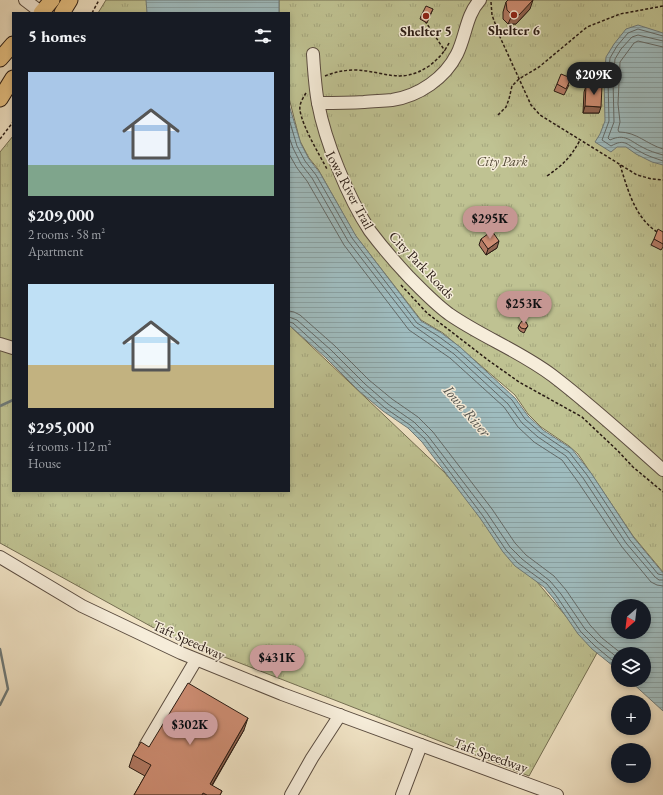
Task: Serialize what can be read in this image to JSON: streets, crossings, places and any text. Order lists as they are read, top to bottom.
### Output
{
  "streets": {
    "street": ["City Park Roads", "Taft Speedway"],
    "path": ["Iowa River Trail"]
  },
  "crossings": [
    ["Iowa River Trail", "City Park Roads"]
  ],
  "water": ["Iowa River"],
  "parks": ["City Park"],
  "places": ["Shelter 6", "Shelter 5"],
  "north": "bottom left",
  "page": {
    "heading": "5 homes",
    "list": [
      {
        "name": "$209,000",
        "note": "2 rooms · 58 m² · Apartment"
      },
      {
        "name": "$295,000",
        "note": "4 rooms · 112 m² · House"
      }
    ],
    "price": [
      "$209K",
      "$295K",
      "$253K",
      "$431K",
      "$302K"
    ],
    "map_buttons": ["+", "−"]
  }
}
